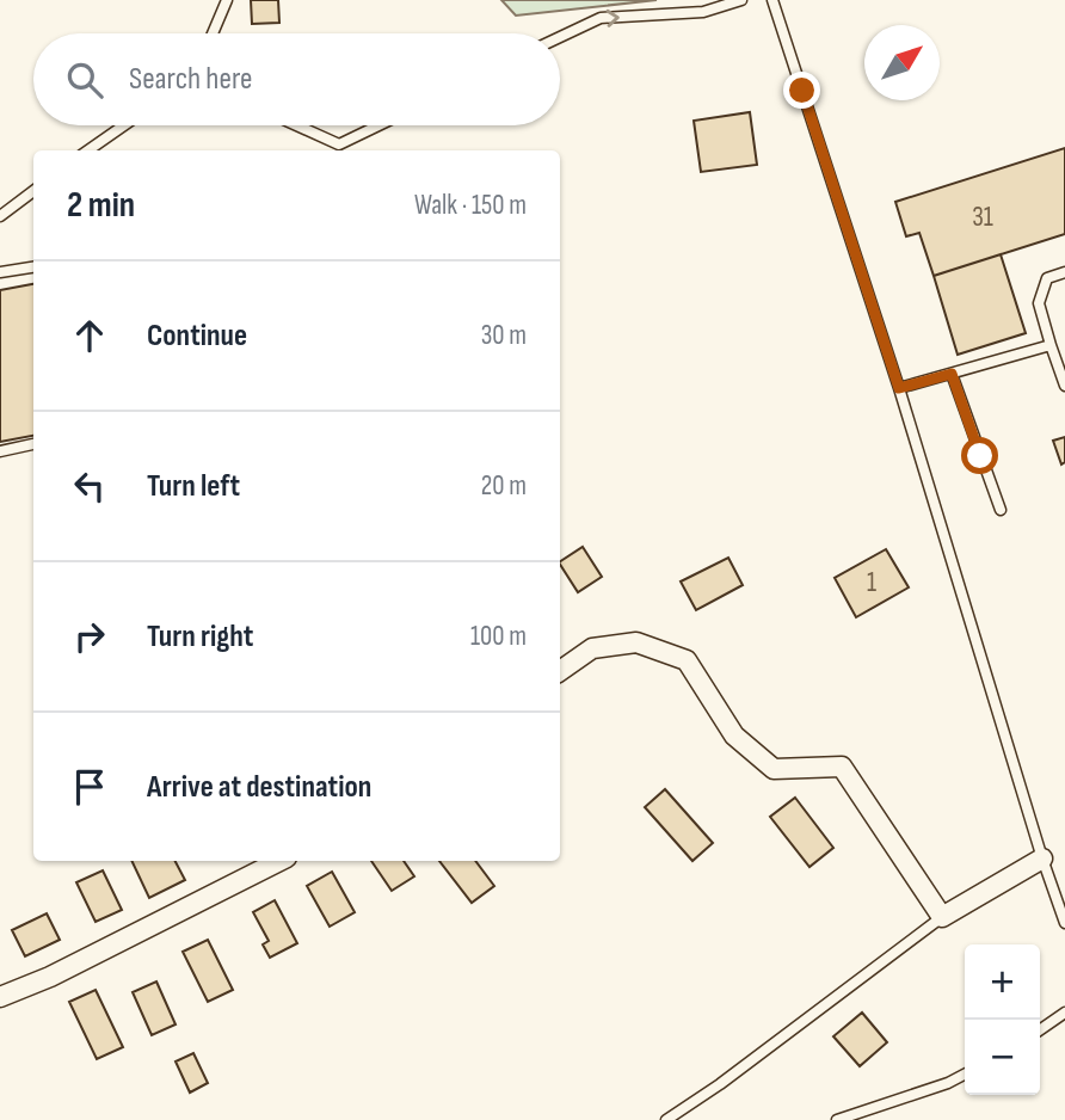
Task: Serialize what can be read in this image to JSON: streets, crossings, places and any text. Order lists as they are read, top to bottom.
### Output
{
  "house_numbers": ["31", "1"],
  "north": "top right",
  "page": {
    "search": "Search here",
    "heading": ["2 min", "Walk · 150 m"],
    "list": [
      ["Continue", "30 m"],
      ["Turn left", "20 m"],
      ["Turn right", "100 m"],
      "Arrive at destination"
    ],
    "map_buttons": ["+", "−"]
  }
}
